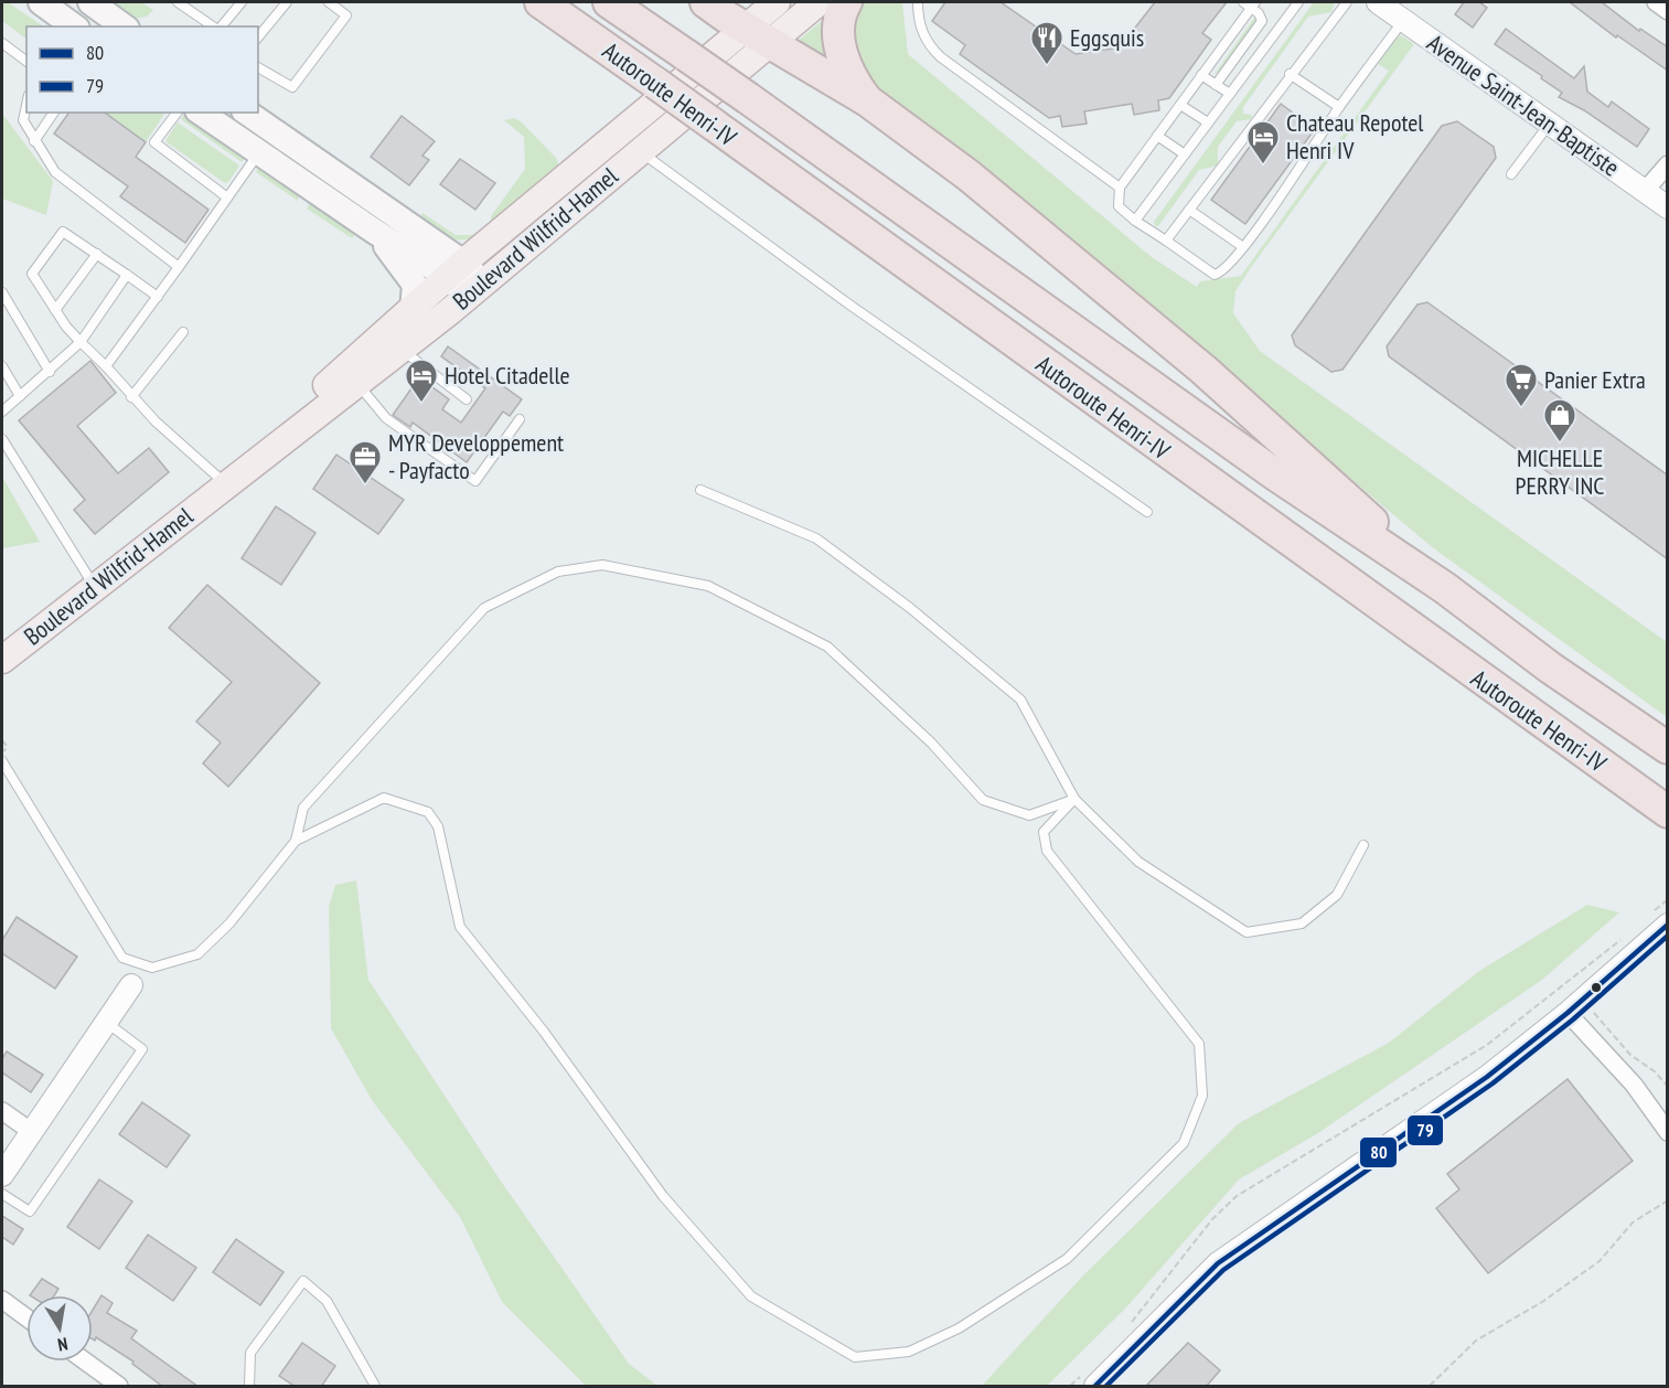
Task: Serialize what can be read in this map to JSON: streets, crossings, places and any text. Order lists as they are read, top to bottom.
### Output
{
  "streets": {
    "highway": ["Autoroute Henri-IV"],
    "main road": ["Boulevard Wilfrid-Hamel"],
    "street": ["Avenue Saint-Jean-Baptiste"]
  },
  "places": {
    "restaurant": ["Eggsquis"],
    "hotel": ["Chateau Repotel Henri IV", "Hotel Citadelle"],
    "supermarket": ["Panier Extra"],
    "shop": ["MICHELLE PERRY INC"],
    "office": ["MYR Developpement - Payfacto"]
  },
  "lines": ["transit line 80", "transit line 79"],
  "legend": ["80", "79"],
  "north": "bottom"
}
